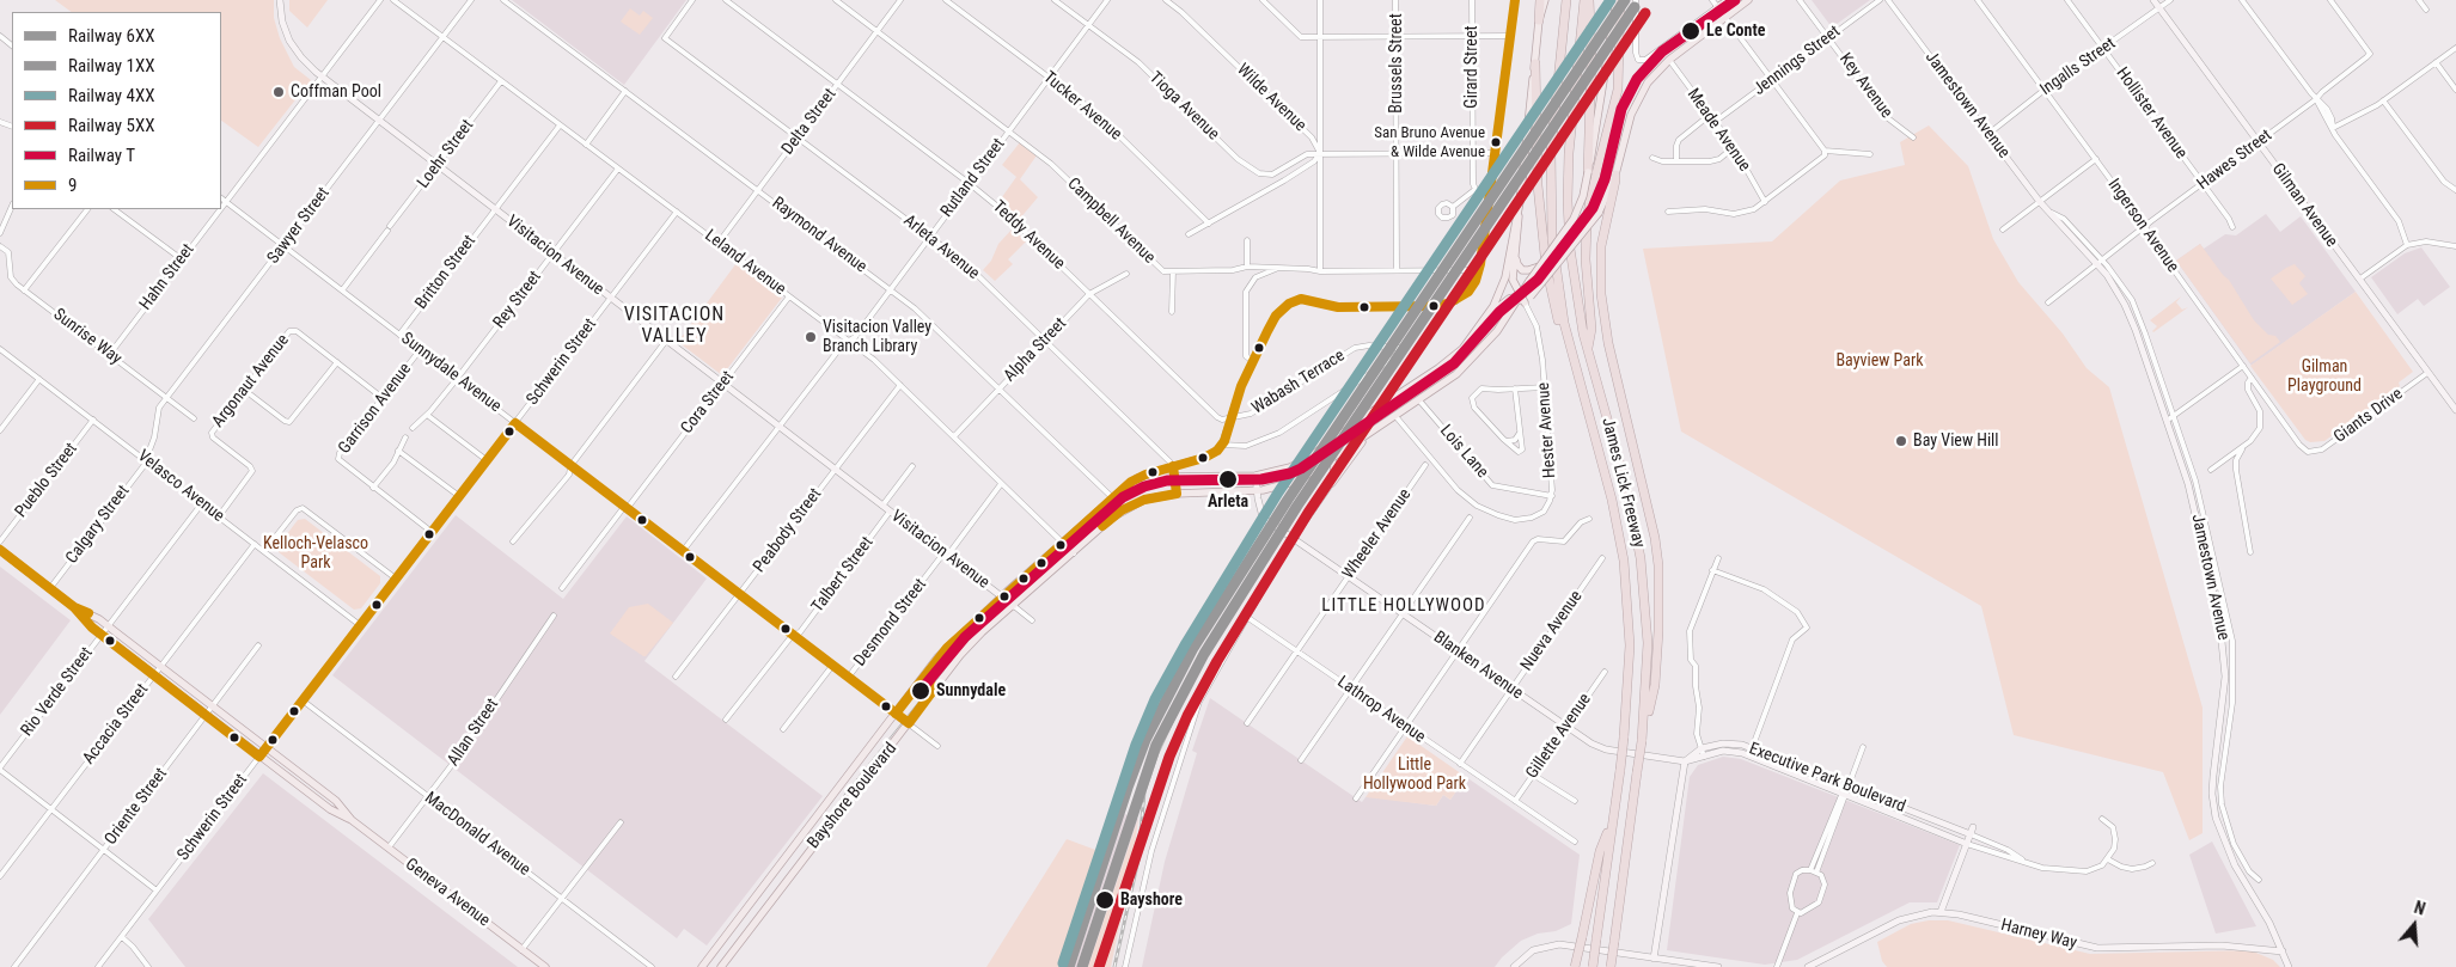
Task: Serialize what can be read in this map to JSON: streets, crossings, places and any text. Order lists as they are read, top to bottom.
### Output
{
  "streets": {
    "highway": ["James Lick Freeway"],
    "main road": ["Bayshore Boulevard", "Geneva Avenue"],
    "street": [
      "Jennings Street",
      "Brussels Street",
      "Girard Street",
      "Ingalls Street",
      "Key Avenue",
      "Wilde Avenue",
      "Jamestown Avenue",
      "Tucker Avenue",
      "Tioga Avenue",
      "Hollister Avenue",
      "Delta Street",
      "Meade Avenue",
      "Loehr Street",
      "Hawes Street",
      "Rutland Street",
      "Gilman Avenue",
      "Campbell Avenue",
      "Sawyer Street",
      "Ingerson Avenue",
      "Raymond Avenue",
      "Teddy Avenue",
      "Arleta Avenue",
      "Visitacion Avenue",
      "Leland Avenue",
      "Britton Street",
      "Hahn Street",
      "Rey Street",
      "Sunrise Way",
      "Alpha Street",
      "Schwerin Street",
      "Sunnydale Avenue",
      "Argonaut Avenue",
      "Wabash Terrace",
      "Cora Street",
      "Garrison Avenue",
      "Giants Drive",
      "Hester Avenue",
      "Lois Lane",
      "Pueblo Street",
      "Velasco Avenue",
      "Calgary Street",
      "Peabody Street",
      "Wheeler Avenue",
      "Talbert Street",
      "Desmond Street",
      "Nueva Avenue",
      "Blanken Avenue",
      "Rio Verde Street",
      "Lathrop Avenue",
      "Accacia Street",
      "Allan Street",
      "Gillette Avenue",
      "Executive Park Boulevard",
      "Oriente Street",
      "MacDonald Avenue",
      "Harney Way"
    ]
  },
  "crossings": [
    ["Jennings Street", "Key Avenue"],
    ["Jennings Street", "Meade Avenue"],
    ["Brussels Street", "Campbell Avenue"],
    ["Ingalls Street", "Jamestown Avenue"],
    ["Ingalls Street", "Hollister Avenue"],
    ["Ingalls Street", "Gilman Avenue"],
    ["Ingalls Street", "Ingerson Avenue"],
    ["Wilde Avenue", "Tioga Avenue"],
    ["Jamestown Avenue", "Hawes Street"],
    ["Jamestown Avenue", "Harney Way"],
    ["Tucker Avenue", "Rutland Street"],
    ["Tioga Avenue", "Rutland Street"],
    ["Hollister Avenue", "Hawes Street"],
    ["Delta Street", "Campbell Avenue"],
    ["Delta Street", "Raymond Avenue"],
    ["Delta Street", "Teddy Avenue"],
    ["Delta Street", "Arleta Avenue"],
    ["Delta Street", "Leland Avenue"],
    ["Loehr Street", "Visitacion Avenue"],
    ["Loehr Street", "Leland Avenue"],
    ["Loehr Street", "Sunnydale Avenue"],
    ["Hawes Street", "Gilman Avenue"],
    ["Hawes Street", "Ingerson Avenue"],
    ["Rutland Street", "Campbell Avenue"],
    ["Rutland Street", "Raymond Avenue"],
    ["Rutland Street", "Teddy Avenue"],
    ["Rutland Street", "Arleta Avenue"],
    ["Rutland Street", "Visitacion Avenue"],
    ["Rutland Street", "Leland Avenue"],
    ["Rutland Street", "Sunnydale Avenue"],
    ["Gilman Avenue", "Giants Drive"],
    ["Sawyer Street", "Visitacion Avenue"],
    ["Sawyer Street", "Leland Avenue"],
    ["Sawyer Street", "Sunrise Way"],
    ["Sawyer Street", "Sunnydale Avenue"],
    ["Sawyer Street", "Velasco Avenue"],
    ["Sawyer Street", "Calgary Street"],
    ["Ingerson Avenue", "Giants Drive"],
    ["Raymond Avenue", "Alpha Street"],
    ["Raymond Avenue", "Bayshore Boulevard"],
    ["Teddy Avenue", "Alpha Street"],
    ["Teddy Avenue", "Wabash Terrace"],
    ["Arleta Avenue", "Alpha Street"],
    ["Arleta Avenue", "Bayshore Boulevard"],
    ["Visitacion Avenue", "Britton Street"],
    ["Visitacion Avenue", "Hahn Street"],
    ["Visitacion Avenue", "Rey Street"],
    ["Visitacion Avenue", "Schwerin Street"],
    ["Visitacion Avenue", "Cora Street"],
    ["Visitacion Avenue", "Peabody Street"],
    ["Visitacion Avenue", "Talbert Street"],
    ["Visitacion Avenue", "Desmond Street"],
    ["Visitacion Avenue", "Bayshore Boulevard"],
    ["Leland Avenue", "Britton Street"],
    ["Leland Avenue", "Rey Street"],
    ["Leland Avenue", "Alpha Street"],
    ["Leland Avenue", "Schwerin Street"],
    ["Leland Avenue", "Cora Street"],
    ["Leland Avenue", "Peabody Street"],
    ["Leland Avenue", "Desmond Street"],
    ["Leland Avenue", "Bayshore Boulevard"],
    ["Britton Street", "Sunnydale Avenue"],
    ["Hahn Street", "Sunrise Way"],
    ["Hahn Street", "Sunnydale Avenue"],
    ["Rey Street", "Sunnydale Avenue"],
    ["Schwerin Street", "Sunnydale Avenue"],
    ["Schwerin Street", "Garrison Avenue"],
    ["Schwerin Street", "Velasco Avenue"],
    ["Schwerin Street", "MacDonald Avenue"],
    ["Schwerin Street", "Geneva Avenue"],
    ["Sunnydale Avenue", "Cora Street"],
    ["Sunnydale Avenue", "Garrison Avenue"],
    ["Sunnydale Avenue", "Peabody Street"],
    ["Sunnydale Avenue", "Talbert Street"],
    ["Sunnydale Avenue", "Desmond Street"],
    ["Sunnydale Avenue", "Bayshore Boulevard"],
    ["Argonaut Avenue", "Garrison Avenue"],
    ["Argonaut Avenue", "Velasco Avenue"],
    ["Hester Avenue", "Lois Lane"],
    ["Hester Avenue", "Bayshore Boulevard"],
    ["Lois Lane", "Bayshore Boulevard"],
    ["Pueblo Street", "Velasco Avenue"],
    ["Velasco Avenue", "Calgary Street"],
    ["Velasco Avenue", "Rio Verde Street"],
    ["Velasco Avenue", "Accacia Street"],
    ["Calgary Street", "Geneva Avenue"],
    ["Wheeler Avenue", "Blanken Avenue"],
    ["Wheeler Avenue", "Lathrop Avenue"],
    ["Nueva Avenue", "Blanken Avenue"],
    ["Nueva Avenue", "Lathrop Avenue"],
    ["Blanken Avenue", "Gillette Avenue"],
    ["Blanken Avenue", "Executive Park Boulevard"],
    ["Blanken Avenue", "Bayshore Boulevard"],
    ["Rio Verde Street", "Geneva Avenue"],
    ["Lathrop Avenue", "Gillette Avenue"],
    ["Accacia Street", "Geneva Avenue"],
    ["Allan Street", "MacDonald Avenue"],
    ["Allan Street", "Geneva Avenue"],
    ["Oriente Street", "Geneva Avenue"]
  ],
  "districts": ["VISITACION VALLEY", "LITTLE HOLLYWOOD"],
  "parks": [
    "Bayview Park",
    "Gilman Playground",
    "Kelloch-Velasco Park",
    "Little Hollywood Park"
  ],
  "places": [
    "Le Conte",
    "Coffman Pool",
    "San Bruno Avenue & Wilde Avenue",
    "Visitacion Valley Branch Library",
    "Bay View Hill",
    "Arleta",
    "Sunnydale",
    "Bayshore"
  ],
  "lines": [
    "rail line 6XX",
    "rail line 4XX",
    "rail line T",
    "transit line 9",
    "rail line 1XX",
    "rail line 5XX"
  ],
  "legend": [
    "Railway 6XX",
    "Railway 1XX",
    "Railway 4XX",
    "Railway 5XX",
    "Railway T",
    "9"
  ],
  "north": "top"
}
